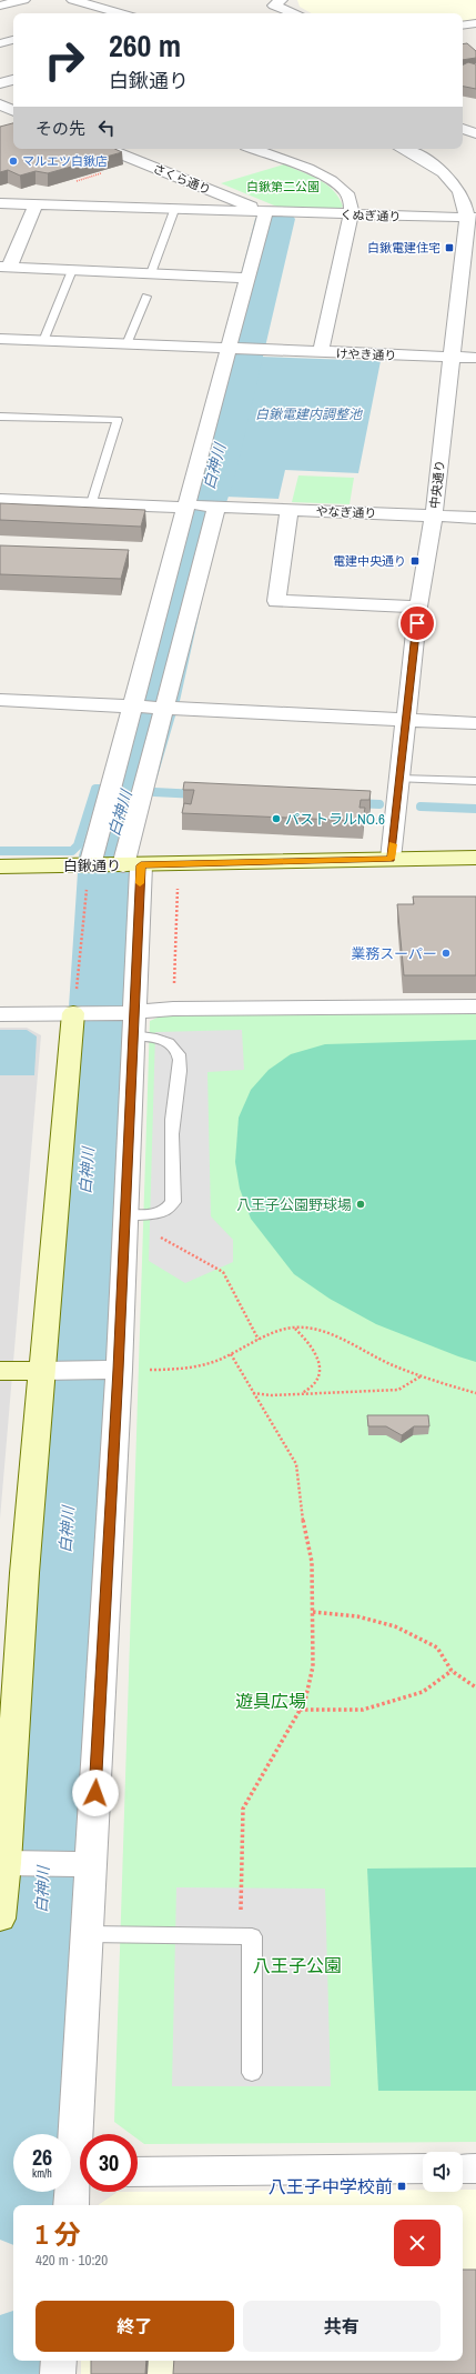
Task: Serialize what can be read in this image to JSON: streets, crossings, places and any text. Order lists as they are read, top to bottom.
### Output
{
  "streets": {
    "street": [
      "さくら通り",
      "くぬぎ通り",
      "けやき通り",
      "中央通り",
      "やなぎ通り",
      "白鍬通り"
    ]
  },
  "crossings": [
    ["さくら通り", "くぬぎ通り"],
    ["くぬぎ通り", "中央通り"],
    ["けやき通り", "中央通り"],
    ["中央通り", "やなぎ通り"],
    ["中央通り", "白鍬通り"]
  ],
  "water": ["白鍬電建内調整池", "白神川"],
  "parks": ["白鍬第二公園", "遊具広場", "八王子公園"],
  "places": {
    "other": [
      "マルエツ白鍬店",
      "パストラルNO.6",
      "業務スーパー",
      "八王子公園野球場"
    ],
    "transit": ["白鍬電建住宅", "電建中央通り", "八王子中学校前"]
  },
  "page": {
    "turn": ["260 m", "白鍬通り"],
    "then": "その先",
    "speed": "26 km/h",
    "limit": "30",
    "heading": ["1 分", "420 m · 10:20"],
    "buttons": ["終了", "共有"]
  }
}
